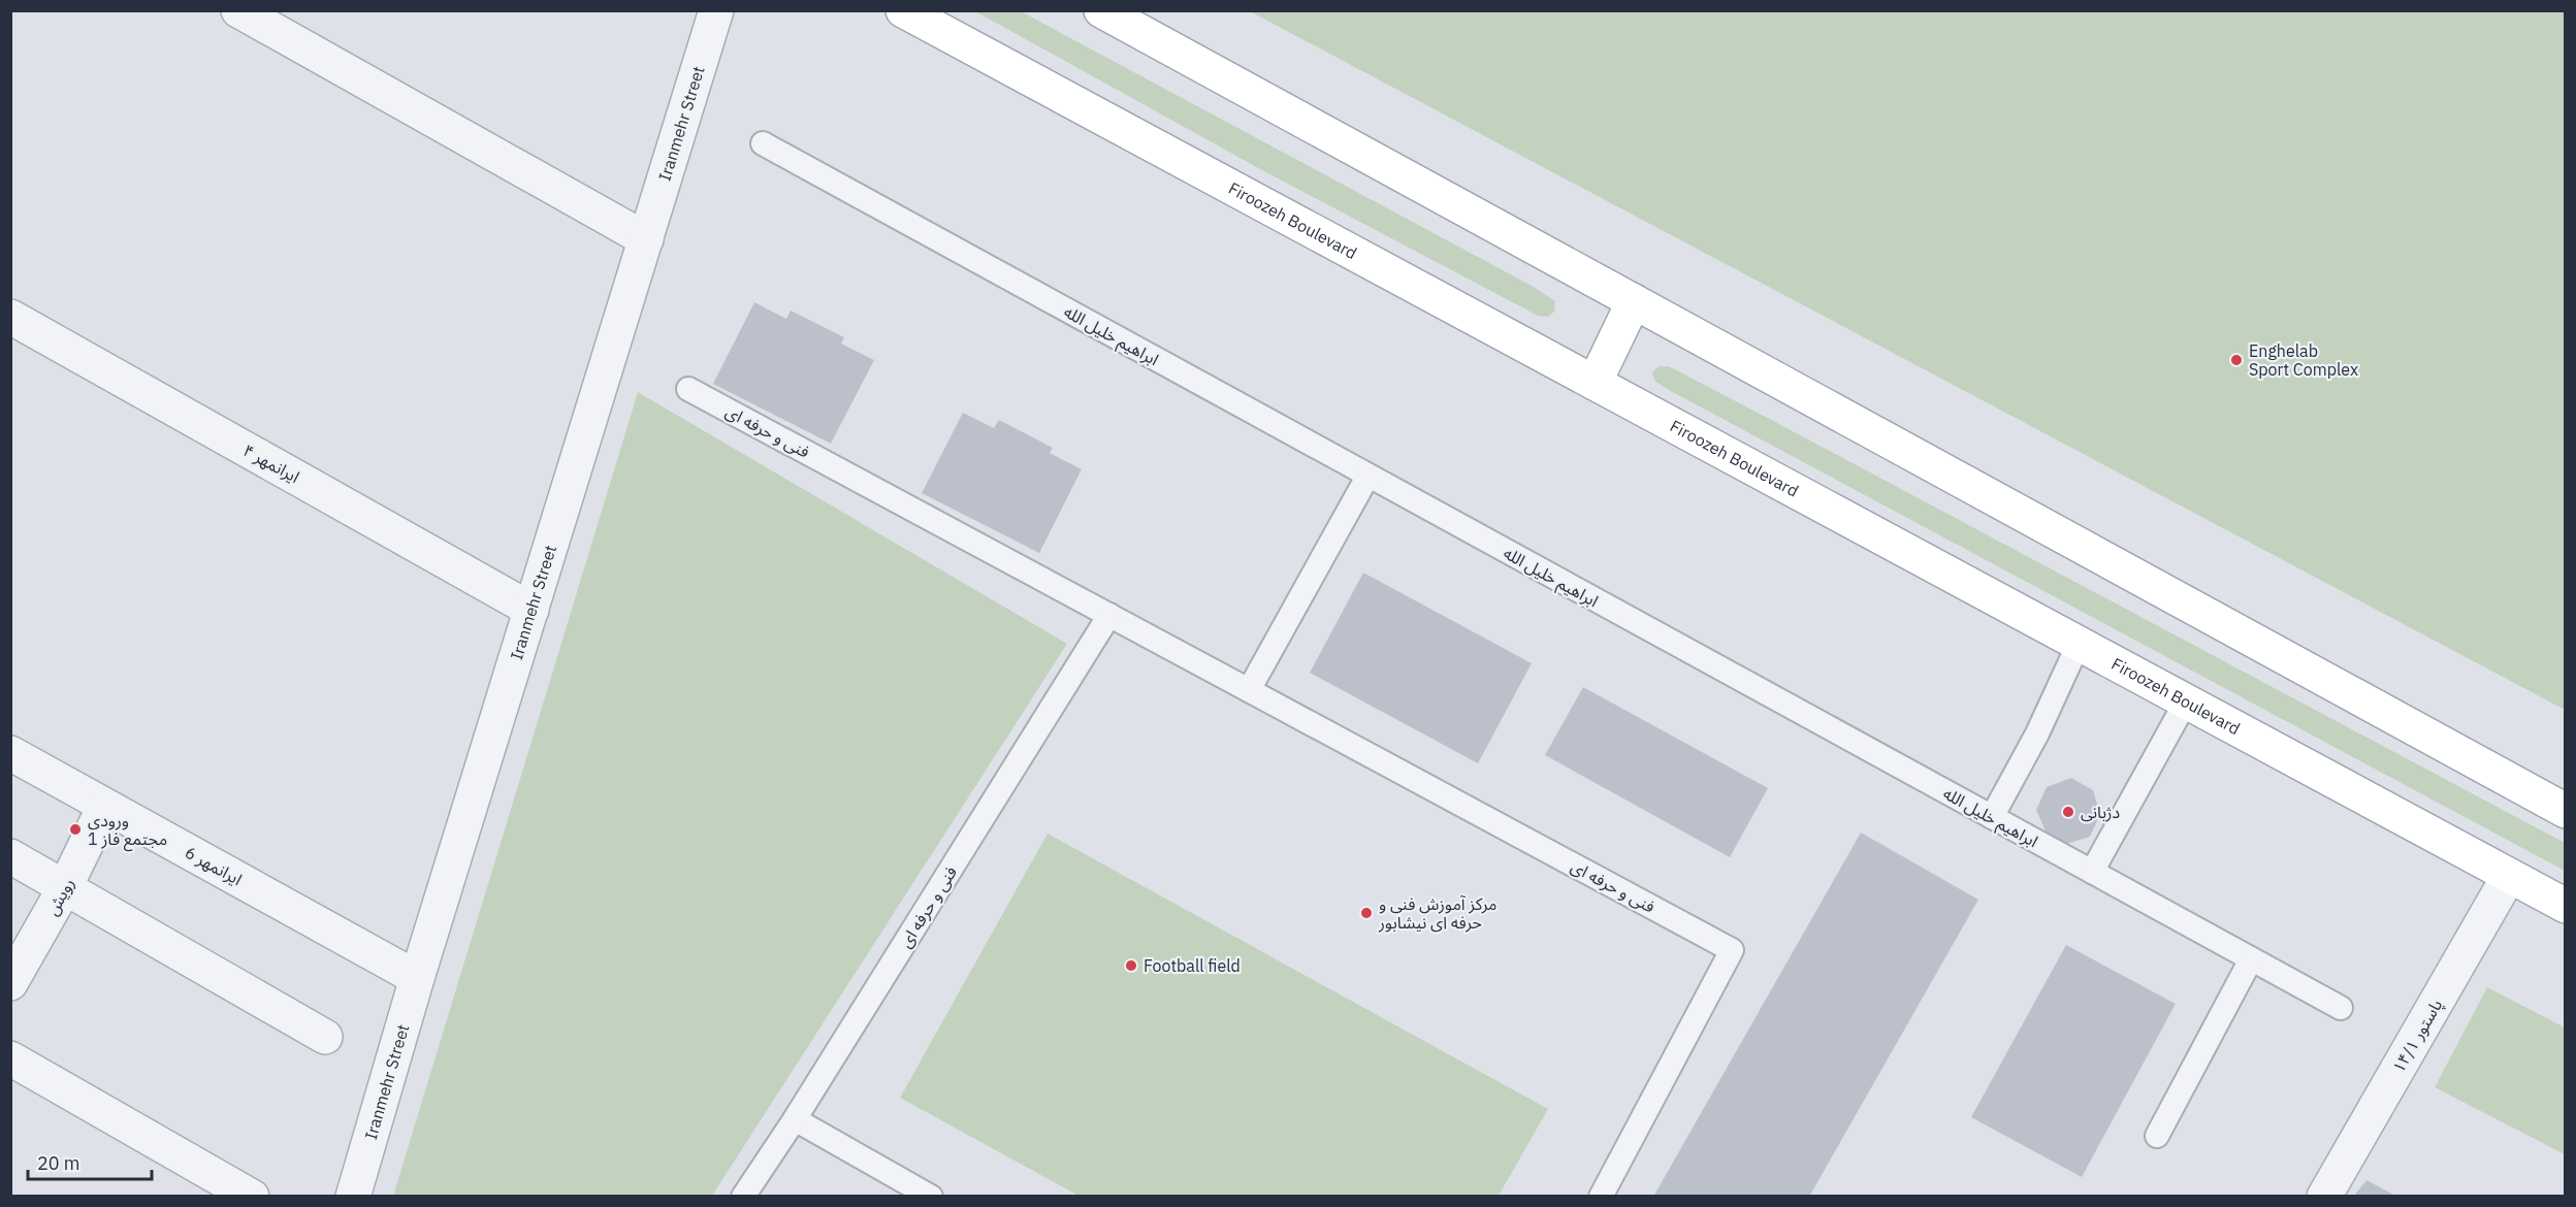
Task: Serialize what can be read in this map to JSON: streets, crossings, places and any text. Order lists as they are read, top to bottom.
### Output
{
  "streets": {
    "main road": ["Firoozeh Boulevard"],
    "street": [
      "Iranmehr Street",
      "ایرانمهر ۴",
      "ایرانمهر 6",
      "رویش",
      "پاستور ۱۴/۱"
    ],
    "lane": ["ابراهیم خلیل الله", "فنی و حرفه ای"]
  },
  "crossings": [
    ["Iranmehr Street", "ایرانمهر ۴"],
    ["Iranmehr Street", "ایرانمهر 6"],
    ["Firoozeh Boulevard", "پاستور ۱۴/۱"],
    ["ایرانمهر 6", "رویش"]
  ],
  "places": [
    "Enghelab Sport Complex",
    "دژبانی",
    "ورودی مجتمع فاز 1",
    "مرکز آموزش فنی و حرفه ای نیشابور",
    "Football field"
  ],
  "scale_bar": "20 m"
}
